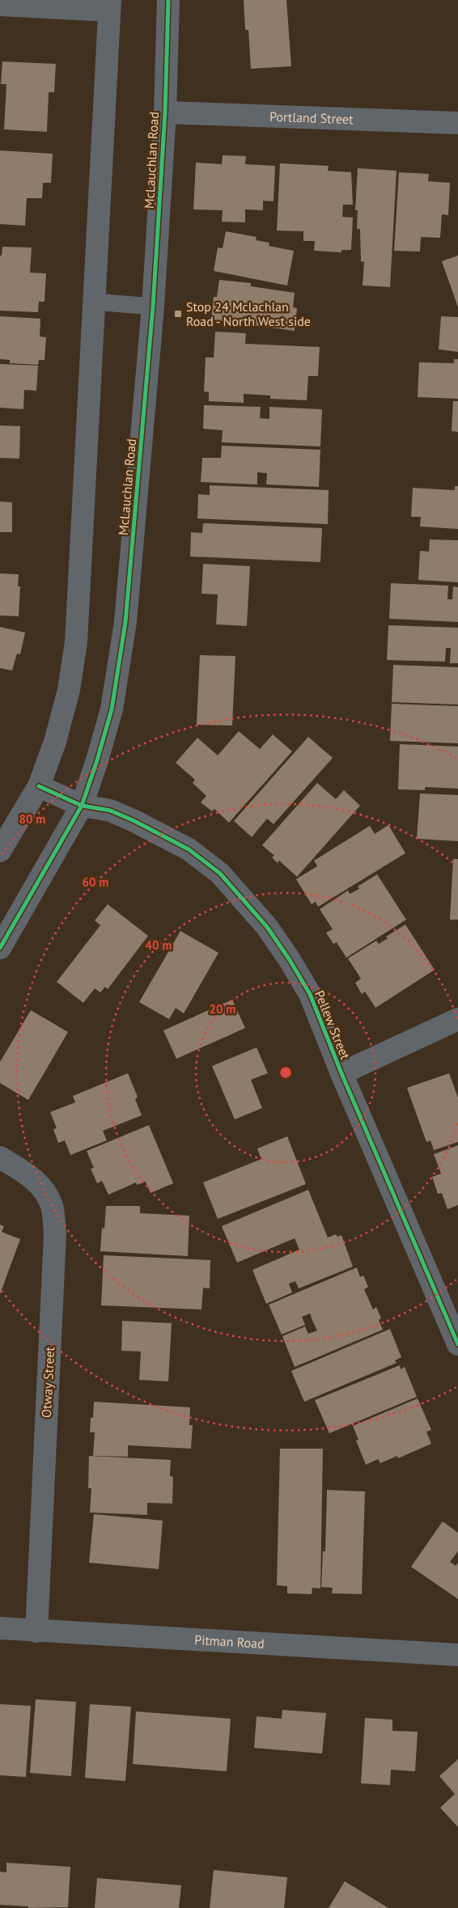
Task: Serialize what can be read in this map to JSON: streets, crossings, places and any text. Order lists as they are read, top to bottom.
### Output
{
  "streets": {
    "street": [
      "Portland Street",
      "McLauchlan Road",
      "Pellew Street",
      "Otway Street",
      "Pitman Road"
    ]
  },
  "crossings": [
    ["Portland Street", "McLauchlan Road"],
    ["McLauchlan Road", "Pellew Street"],
    ["Otway Street", "Pitman Road"]
  ],
  "places": {
    "transit": ["Stop 24 Mclachlan Road - North West side"]
  },
  "rings": [
    "80 m",
    "60 m",
    "40 m",
    "20 m"
  ]
}
